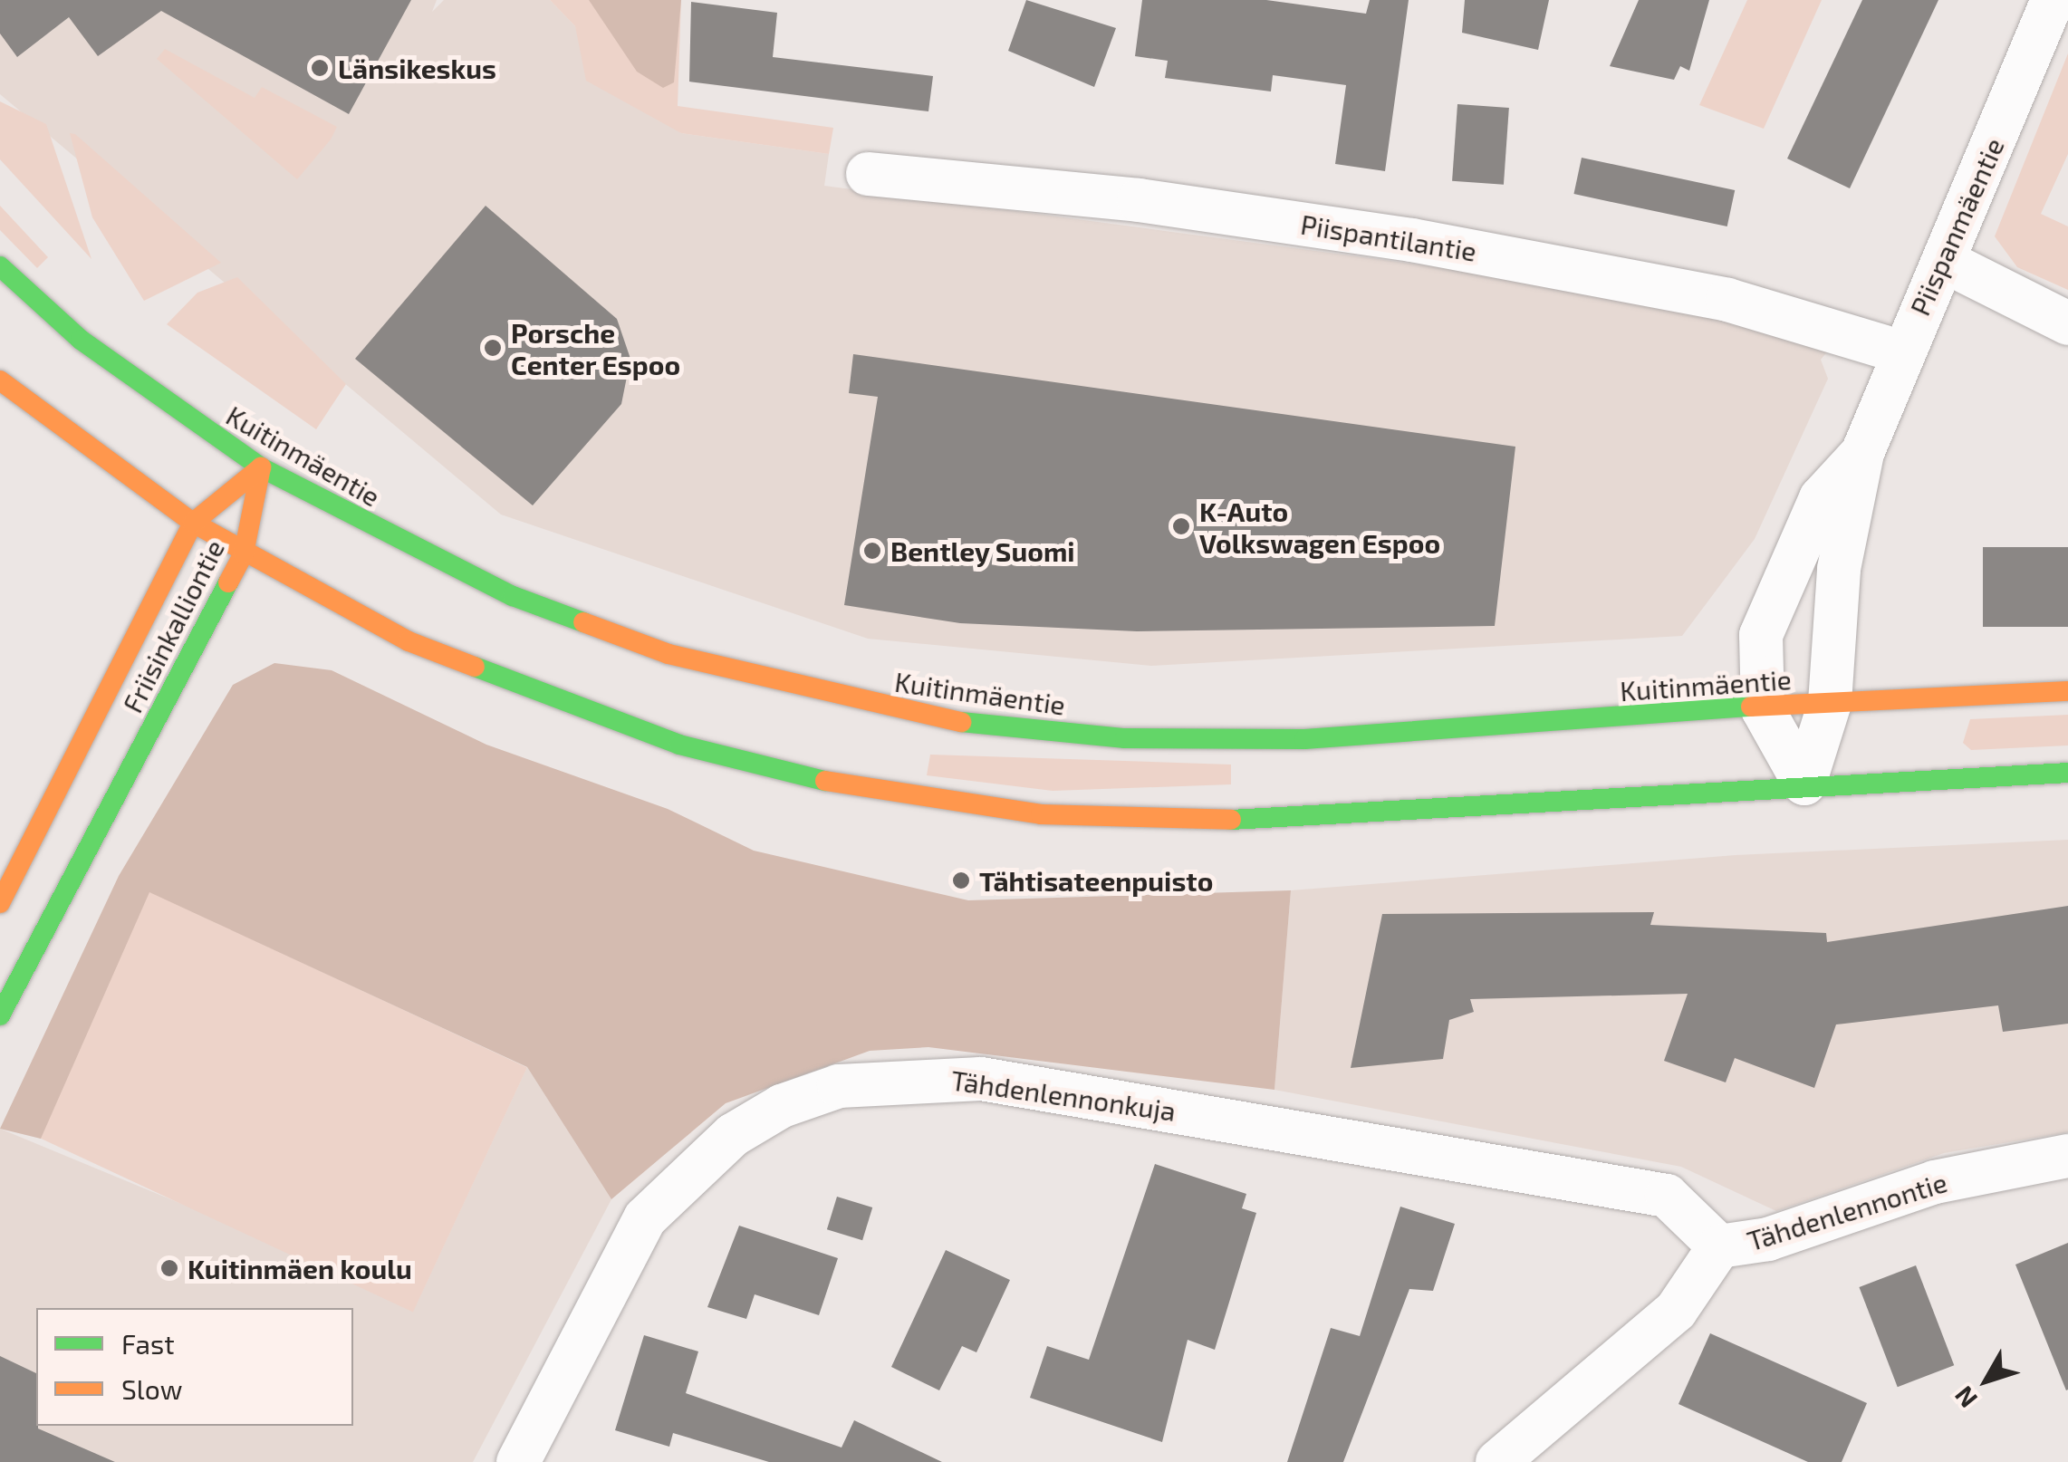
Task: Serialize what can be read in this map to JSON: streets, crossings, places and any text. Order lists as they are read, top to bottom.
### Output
{
  "streets": {
    "main road": ["Kuitinmäentie", "Friisinkalliontie"],
    "street": [
      "Piispanmäentie",
      "Piispantilantie",
      "Tähdenlennonkuja",
      "Tähdenlennontie"
    ]
  },
  "crossings": [
    ["Piispanmäentie", "Piispantilantie"],
    ["Piispanmäentie", "Kuitinmäentie"],
    ["Kuitinmäentie", "Friisinkalliontie"],
    ["Tähdenlennonkuja", "Tähdenlennontie"]
  ],
  "places": [
    "Länsikeskus",
    "Porsche Center Espoo",
    "K-Auto Volkswagen Espoo",
    "Bentley Suomi",
    "Tähtisateenpuisto",
    "Kuitinmäen koulu"
  ],
  "legend": ["Fast", "Slow"],
  "north": "bottom left"
}
